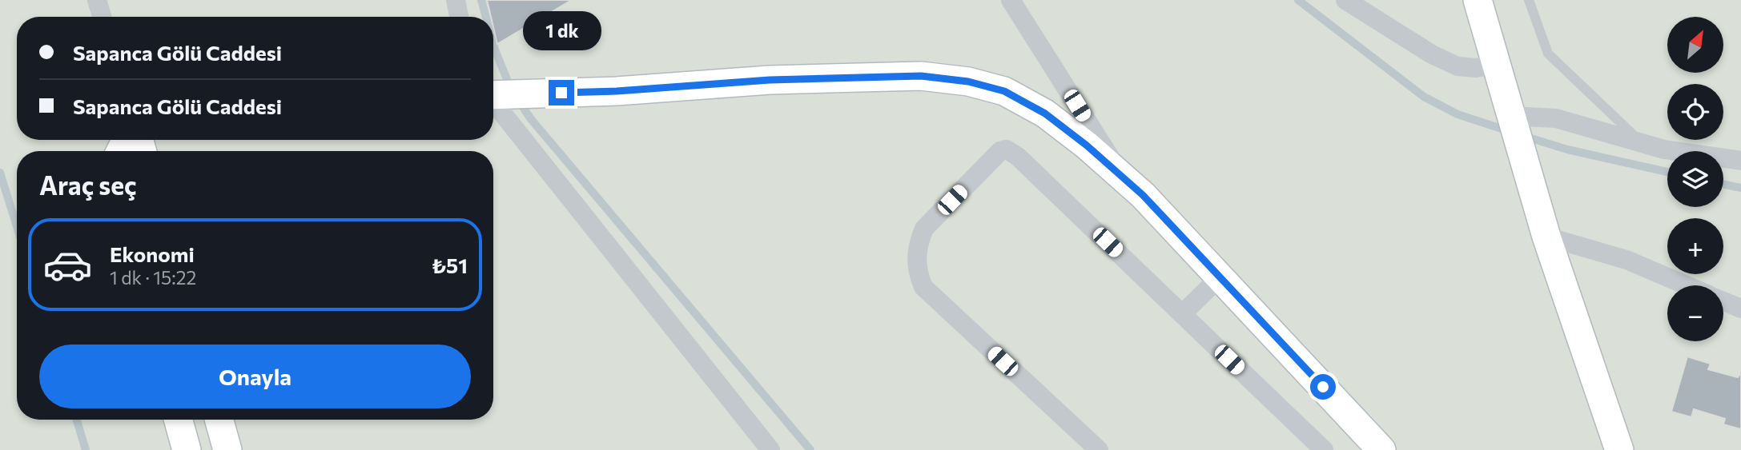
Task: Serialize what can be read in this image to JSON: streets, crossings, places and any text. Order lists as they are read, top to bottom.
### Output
{
  "north": "top right",
  "page": {
    "bubble": "1 dk",
    "map_buttons": ["+", "−"],
    "banner": ["Sapanca Gölü Caddesi", "Sapanca Gölü Caddesi"],
    "heading": "Araç seç",
    "list": [
      {
        "name": "Ekonomi",
        "note": "1 dk · 15:22",
        "value": "₺51"
      }
    ],
    "buttons": "Onayla"
  }
}
